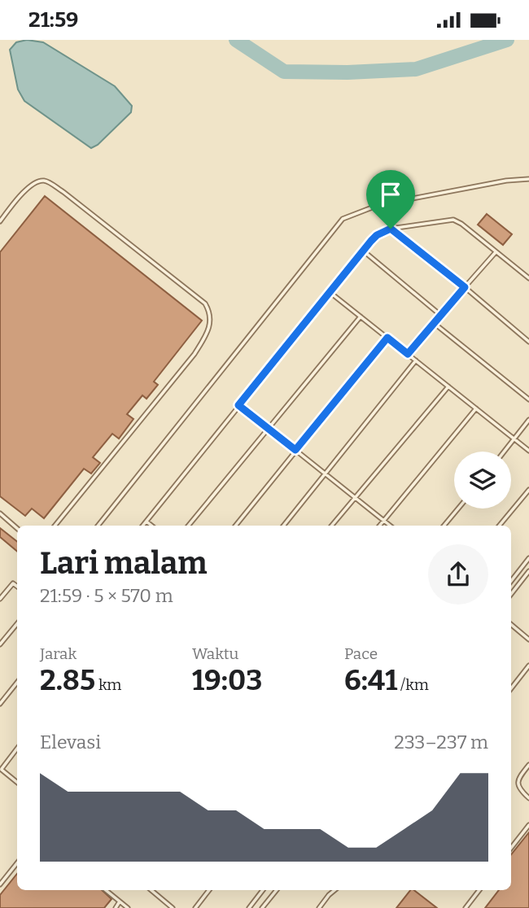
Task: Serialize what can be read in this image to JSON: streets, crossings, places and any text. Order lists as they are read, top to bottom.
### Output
{
  "page": {
    "status": "21:59",
    "heading": ["Lari malam", "21:59 · 5 × 570 m"],
    "stats": [
      ["Jarak", "2.85 km"],
      ["Waktu", "19:03"],
      ["Pace", "6:41 /km"]
    ],
    "chart": ["Elevasi", "233–237 m"]
  }
}
